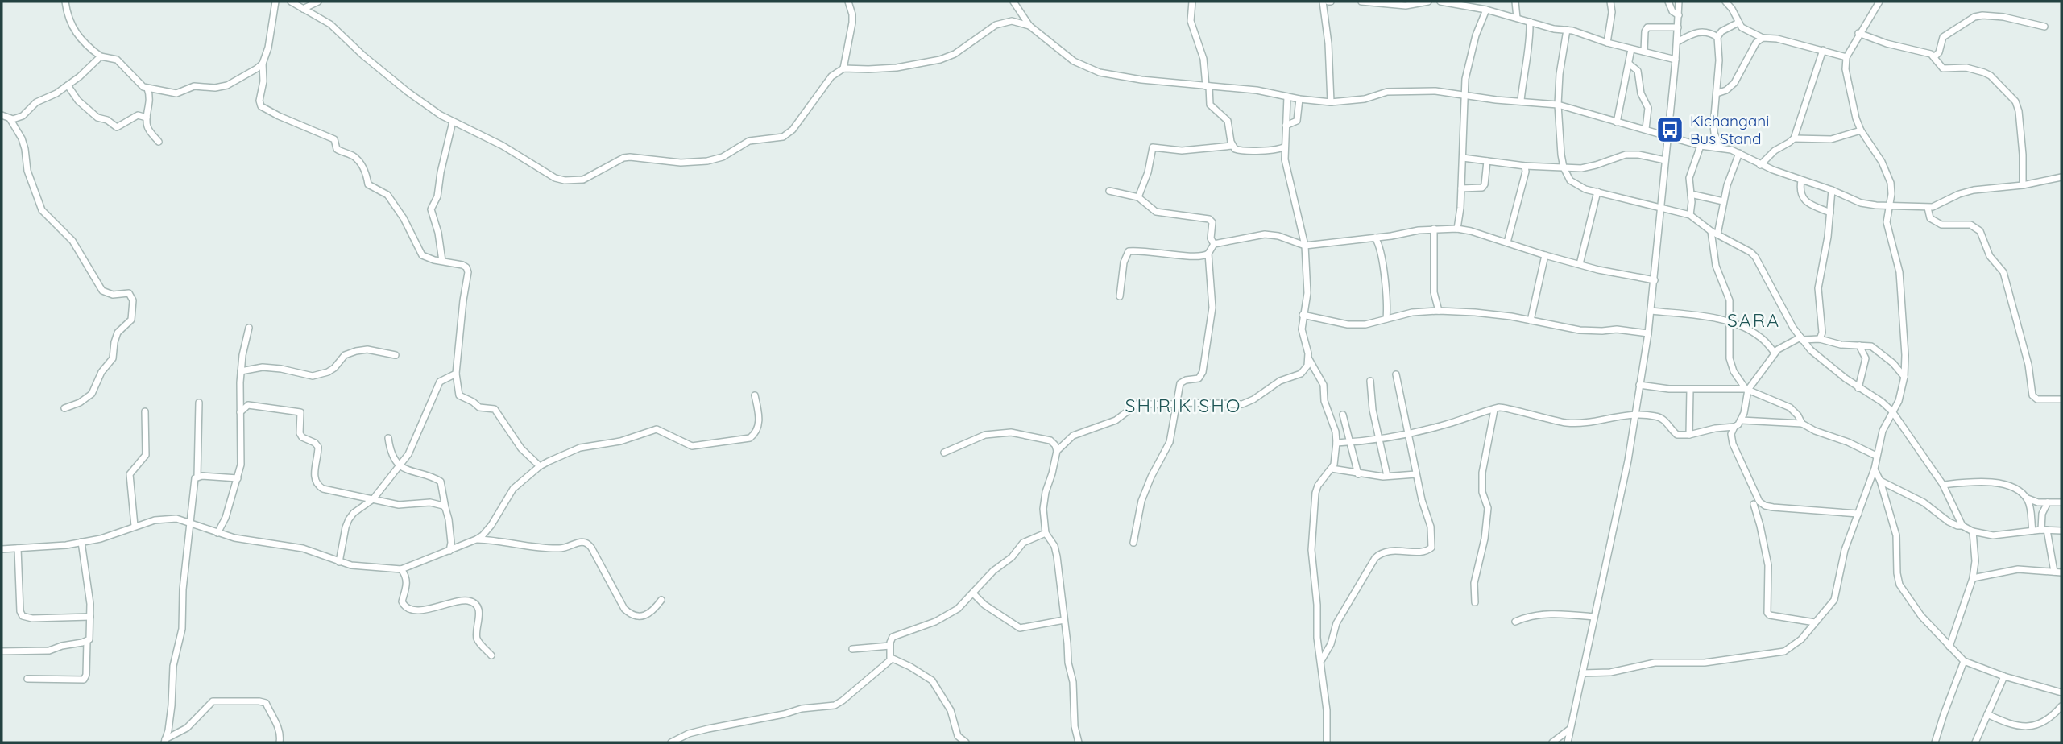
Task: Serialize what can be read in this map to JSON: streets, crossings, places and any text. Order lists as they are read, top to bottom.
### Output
{
  "districts": ["SARA", "SHIRIKISHO"],
  "places": {
    "bus stop": ["Kichangani Bus Stand"]
  }
}
